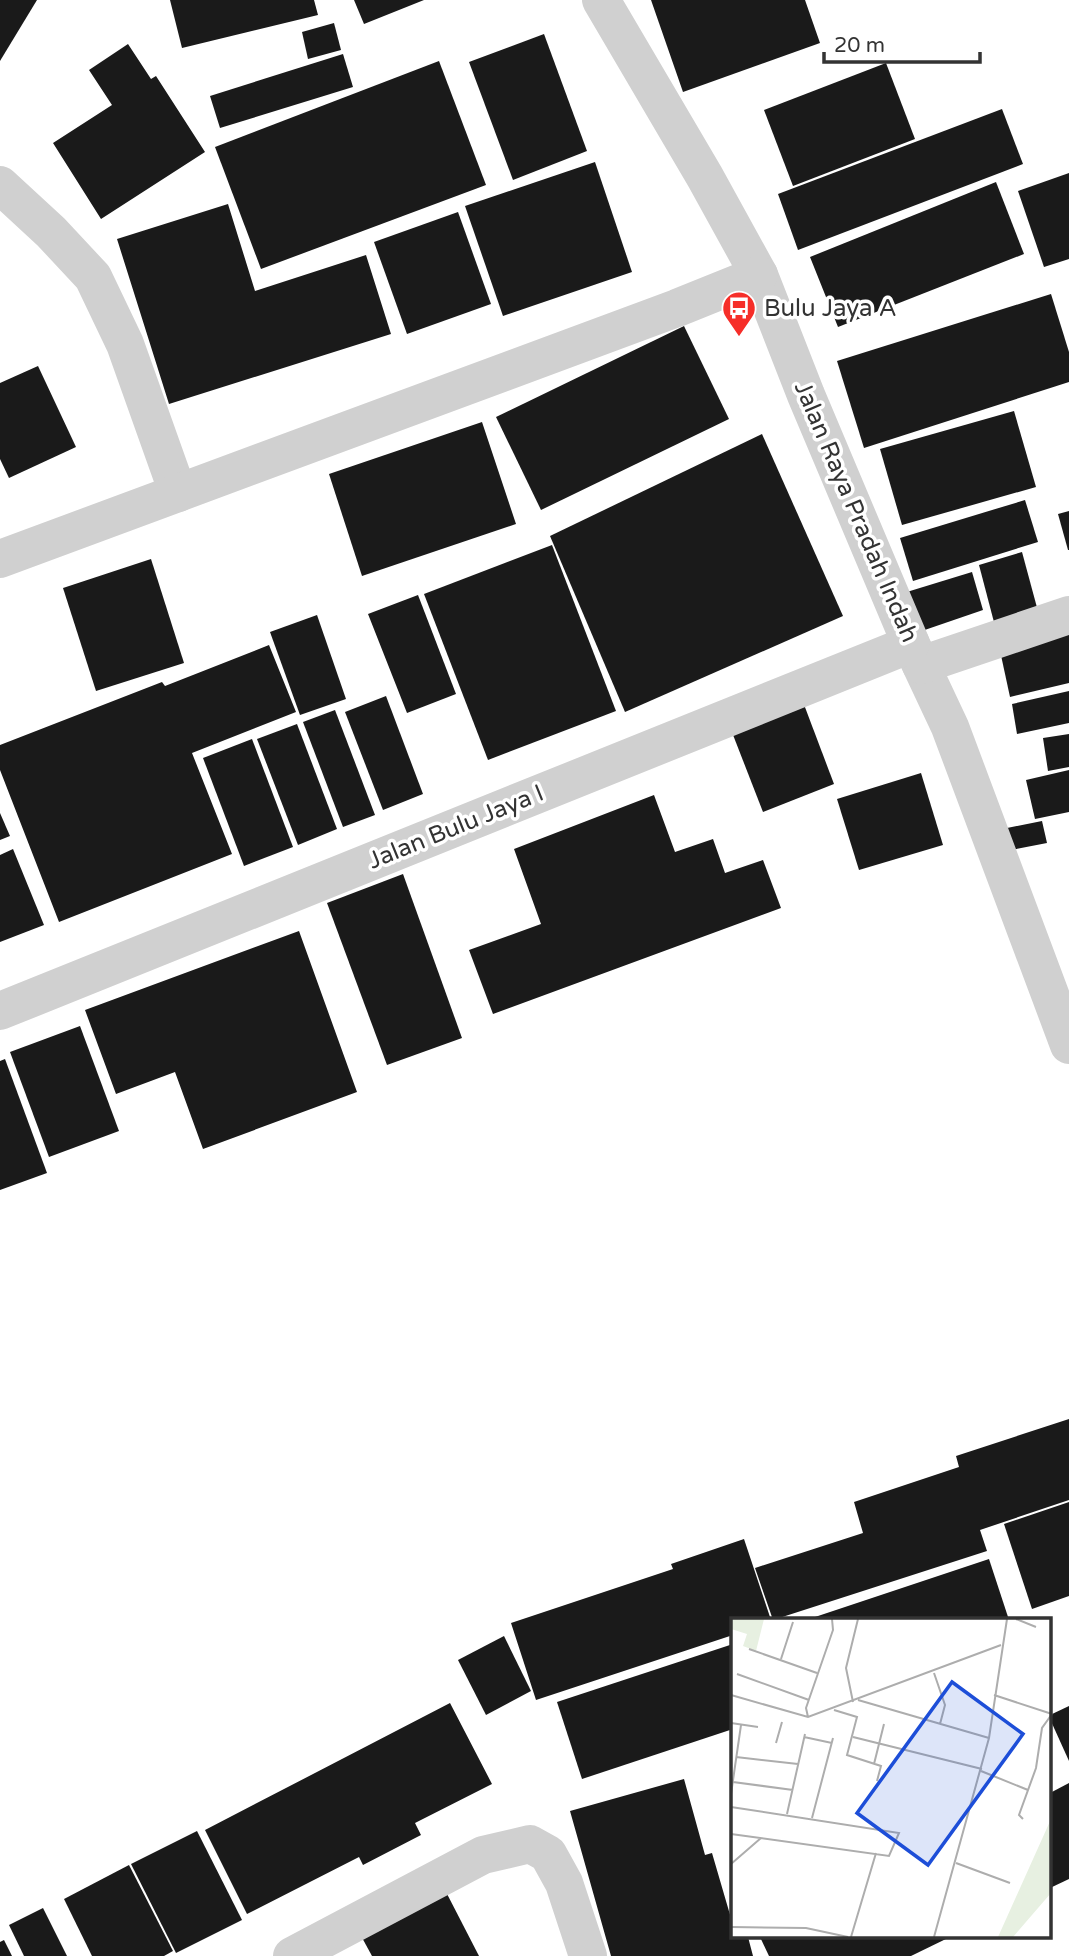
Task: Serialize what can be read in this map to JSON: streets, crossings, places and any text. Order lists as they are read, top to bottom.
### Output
{
  "streets": {
    "street": ["Jalan Raya Pradah Indah", "Jalan Bulu Jaya I"]
  },
  "crossings": [
    ["Jalan Raya Pradah Indah", "Jalan Bulu Jaya I"]
  ],
  "places": {
    "bus stop": ["Bulu Jaya A"]
  },
  "scale_bar": "20 m"
}
